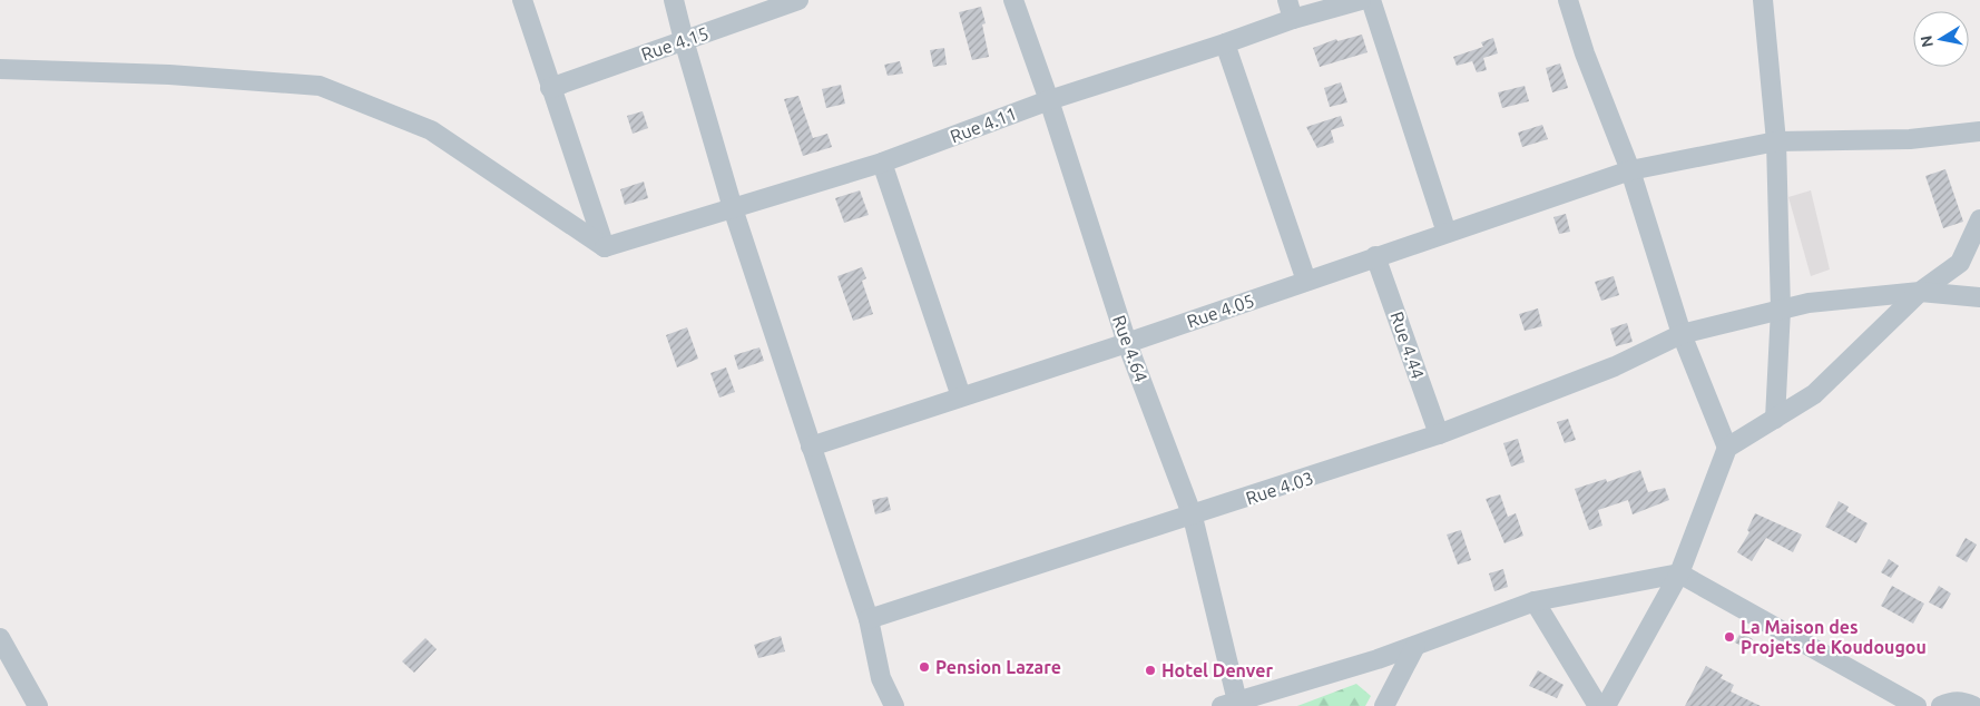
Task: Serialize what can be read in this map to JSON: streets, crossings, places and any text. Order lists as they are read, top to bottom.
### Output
{
  "streets": {
    "street": [
      "Rue 4.15",
      "Rue 4.11",
      "Rue 4.05",
      "Rue 4.44",
      "Rue 4.64",
      "Rue 4.03"
    ]
  },
  "crossings": [
    ["Rue 4.11", "Rue 4.64"],
    ["Rue 4.05", "Rue 4.44"],
    ["Rue 4.05", "Rue 4.64"],
    ["Rue 4.44", "Rue 4.03"],
    ["Rue 4.64", "Rue 4.03"]
  ],
  "places": ["La Maison des Projets de Koudougou", "Pension Lazare", "Hotel Denver"],
  "north": "left"
}
